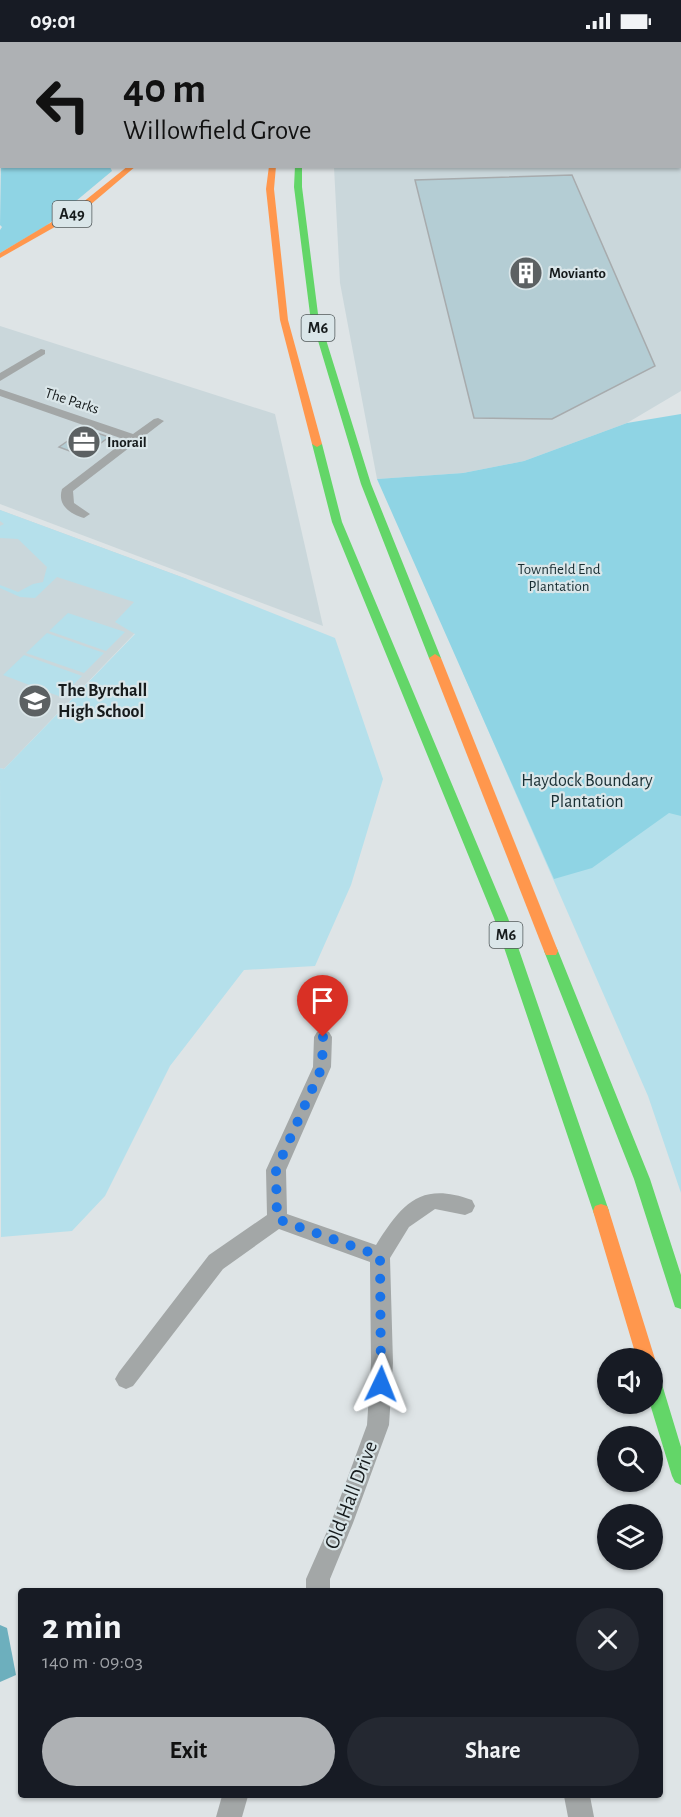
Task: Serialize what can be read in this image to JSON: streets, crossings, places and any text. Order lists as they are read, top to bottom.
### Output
{
  "streets": {
    "main road": ["A49", "M6"],
    "street": ["The Parks", "Old Hall Drive"]
  },
  "parks": ["Townfield End Plantation", "Haydock Boundary Plantation"],
  "places": {
    "building": ["Movianto"],
    "office": ["Inorail"],
    "school or university": ["The Byrchall High School"]
  },
  "page": {
    "status": "09:01",
    "turn": ["40 m", "Willowfield Grove"],
    "heading": ["2 min", "140 m · 09:03"],
    "buttons": ["Exit", "Share"]
  }
}
